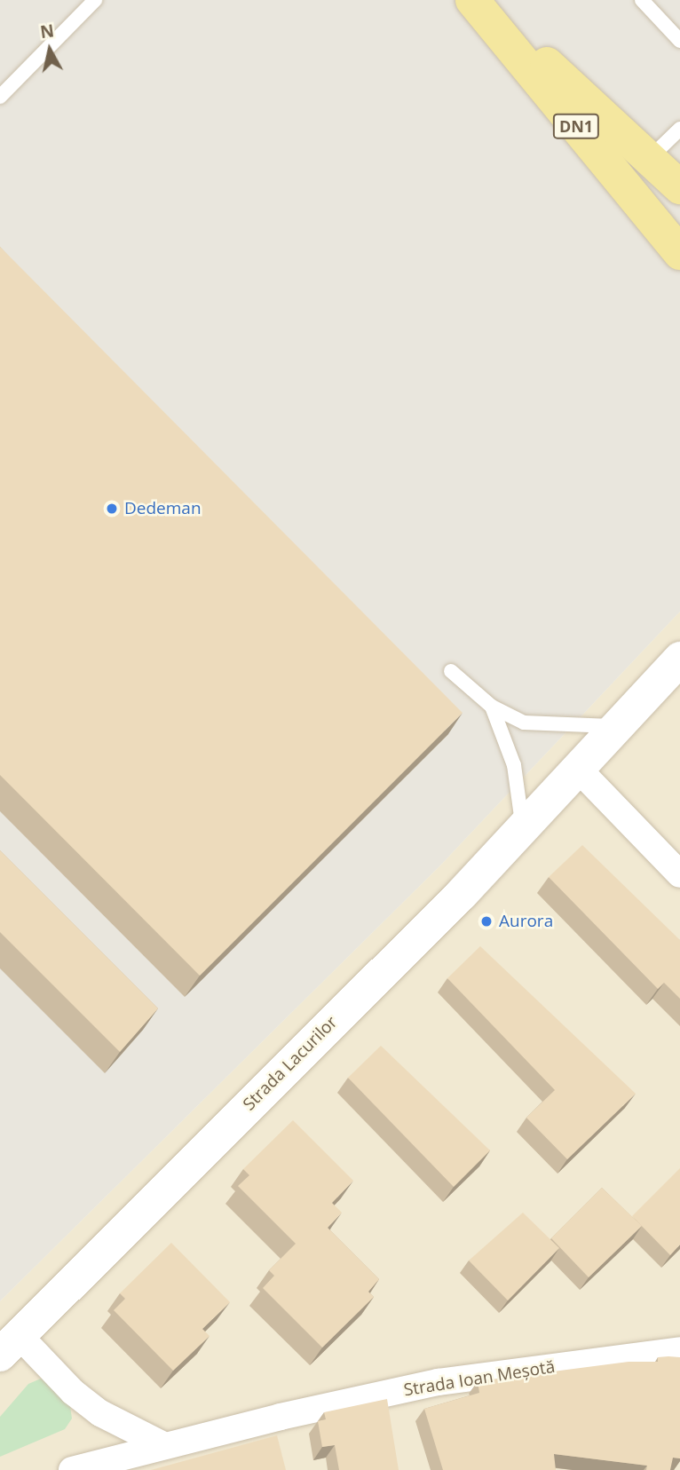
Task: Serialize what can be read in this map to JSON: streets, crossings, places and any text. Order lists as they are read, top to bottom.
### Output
{
  "streets": {
    "main road": ["DN1"],
    "street": ["Strada Lacurilor", "Strada Ioan Meșotă"]
  },
  "places": ["Dedeman", "Aurora"],
  "north": "top"
}
